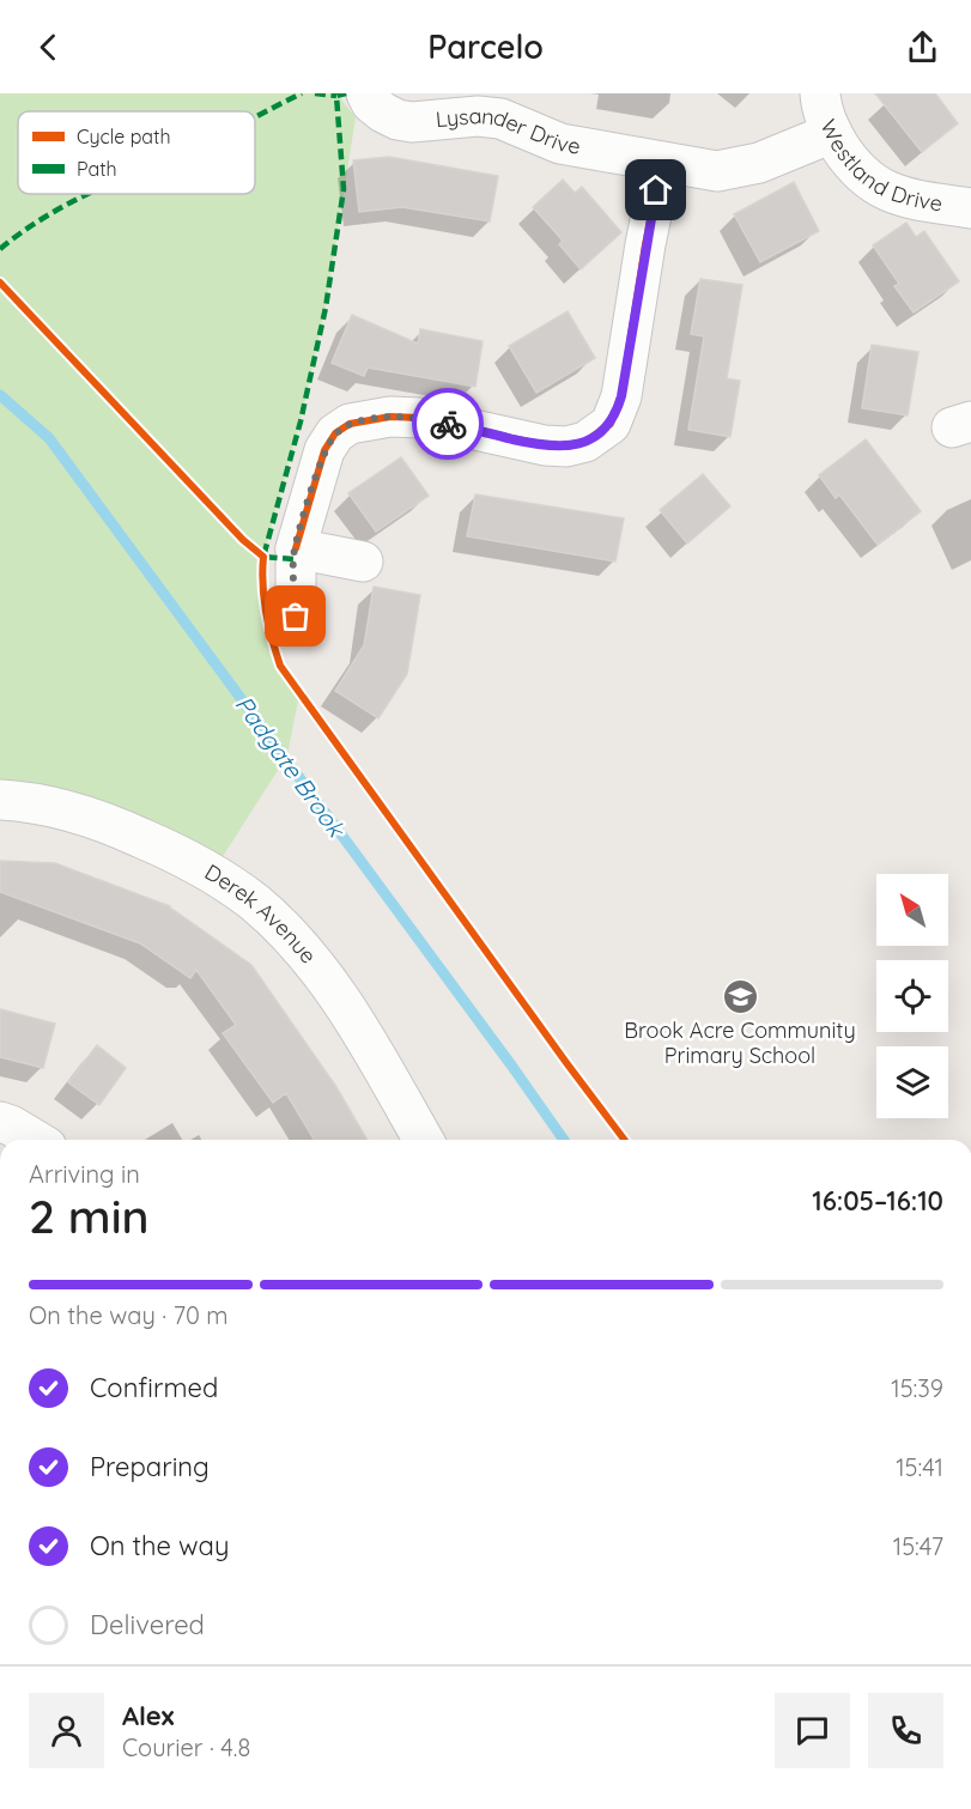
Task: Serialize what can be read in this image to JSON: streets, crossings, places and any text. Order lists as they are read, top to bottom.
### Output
{
  "streets": {
    "street": ["Lysander Drive", "Westland Drive", "Derek Avenue"]
  },
  "crossings": [
    ["Lysander Drive", "Westland Drive"]
  ],
  "water": ["Padgate Brook"],
  "places": {
    "school or university": ["Brook Acre Community Primary School"]
  },
  "legend": ["Cycle path", "Path"],
  "north": "top left",
  "page": {
    "header": "Parcelo",
    "heading": ["2 min", "Arriving in", "16:05–16:10"],
    "panel": ["Alex", "Courier · 4.8"],
    "bar": "On the way · 70 m",
    "list": [
      ["Confirmed", "15:39"],
      ["Preparing", "15:41"],
      ["On the way", "15:47"],
      "Delivered"
    ]
  }
}
